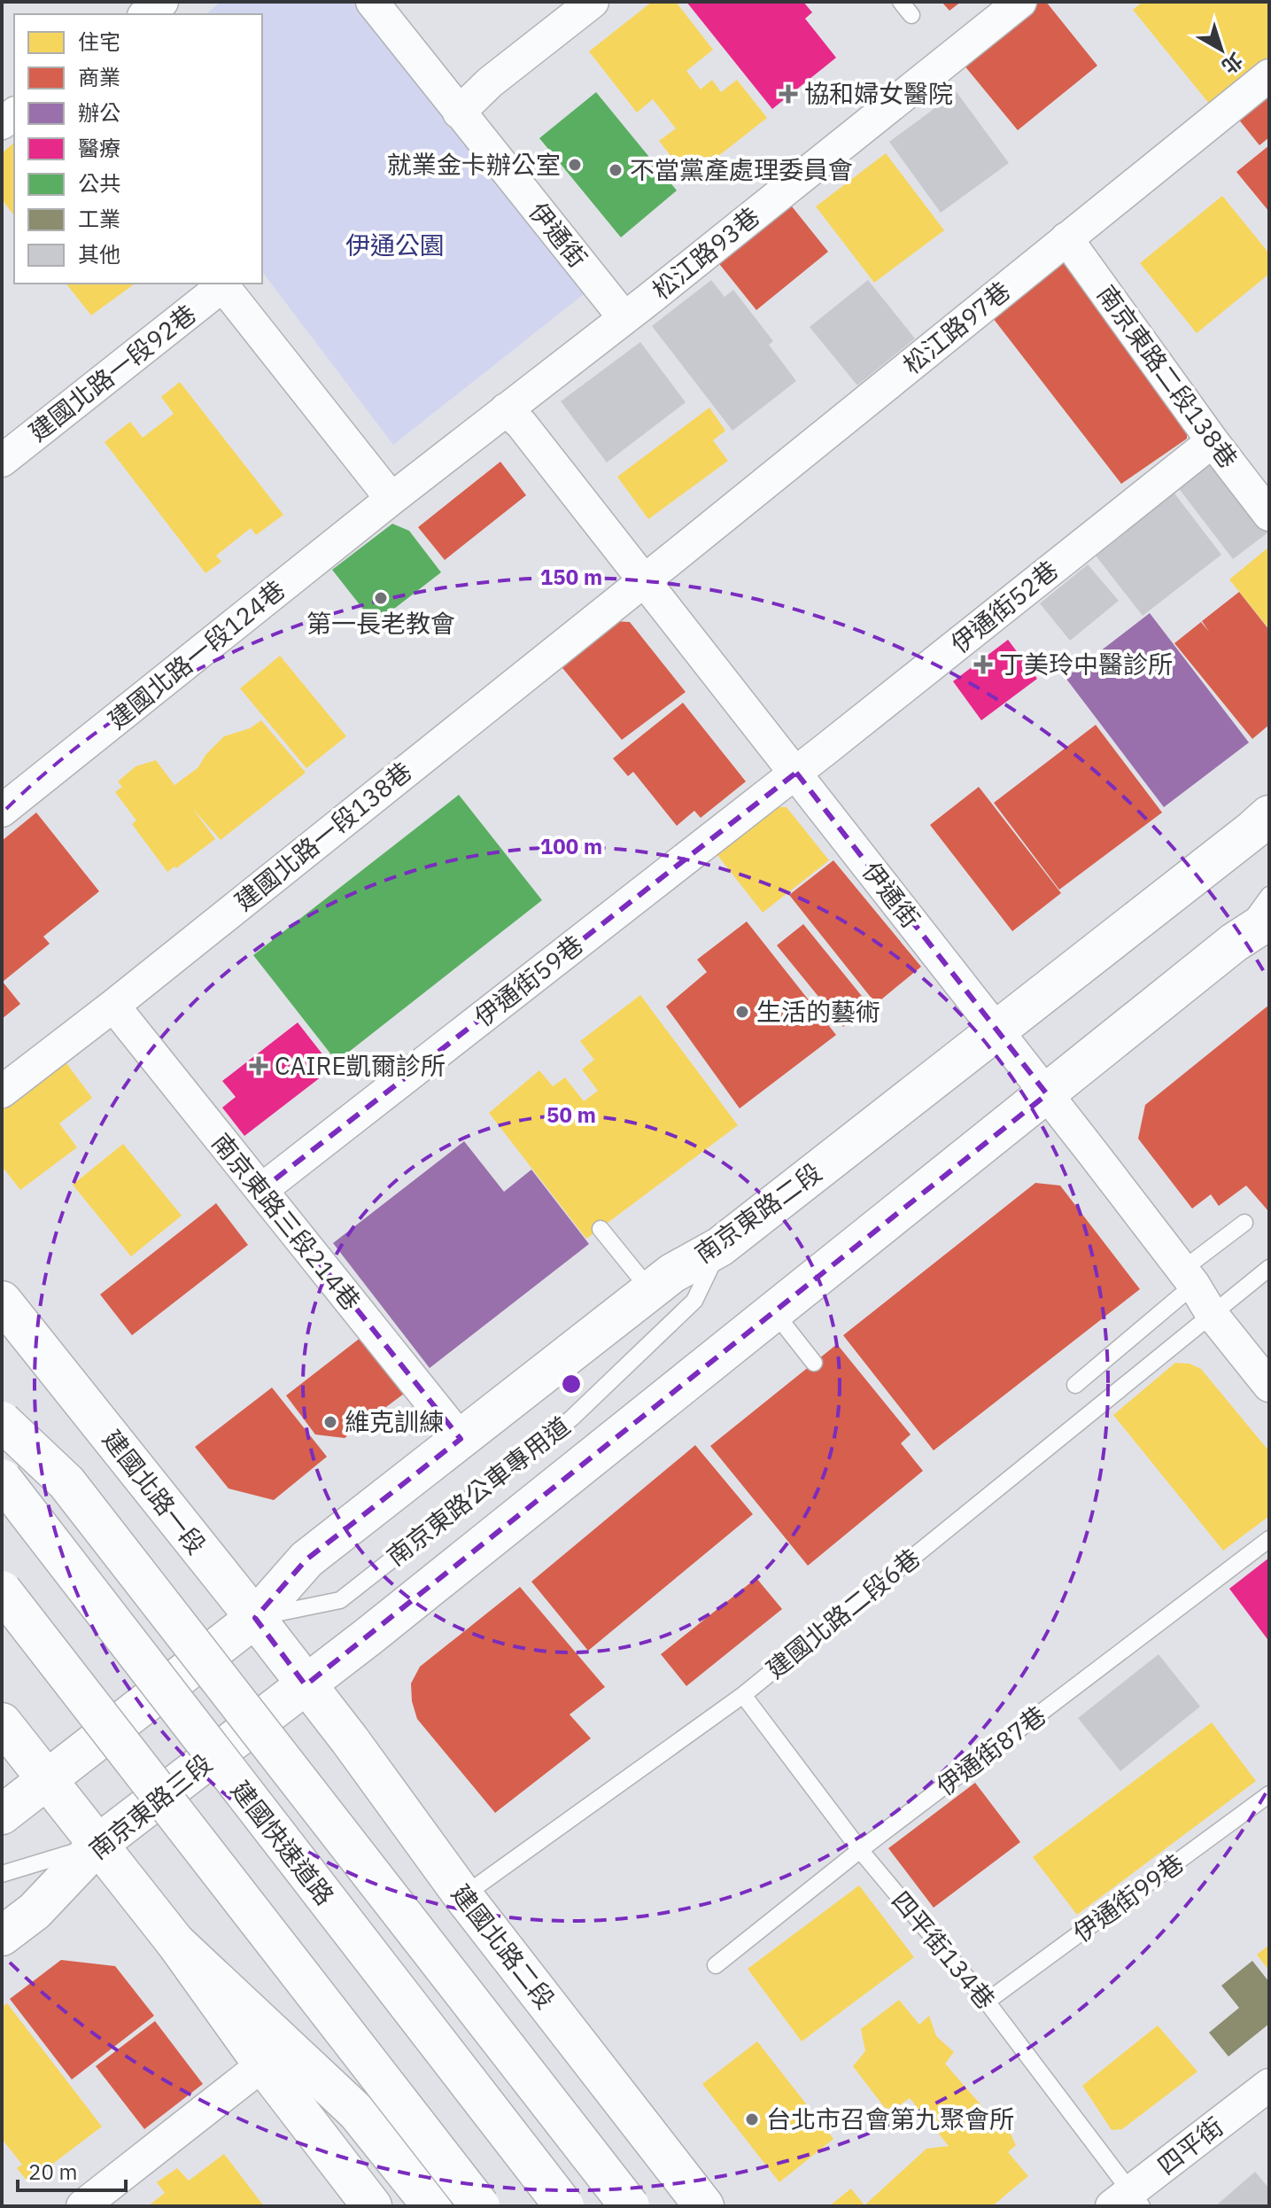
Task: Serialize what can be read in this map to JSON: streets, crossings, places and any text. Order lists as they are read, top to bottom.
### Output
{
  "streets": {
    "main road": [
      "南京東路二段",
      "建國北路一段",
      "南京東路三段",
      "建國快速道路",
      "建國北路二段"
    ],
    "street": [
      "伊通街",
      "松江路93巷",
      "松江路97巷",
      "建國北路一段92巷",
      "南京東路二段138巷",
      "伊通街52巷",
      "建國北路一段124巷",
      "建國北路一段138巷",
      "伊通街59巷",
      "南京東路三段214巷",
      "四平街"
    ],
    "lane": [
      "南京東路公車專用道",
      "建國北路二段6巷",
      "伊通街87巷",
      "伊通街99巷",
      "四平街134巷"
    ]
  },
  "crossings": [
    ["伊通街", "松江路93巷"],
    ["伊通街", "松江路97巷"],
    ["伊通街", "伊通街52巷"],
    ["伊通街", "建國北路一段138巷"],
    ["伊通街", "伊通街59巷"],
    ["伊通街", "南京東路二段"],
    ["伊通街", "建國北路二段6巷"],
    ["松江路97巷", "南京東路二段138巷"],
    ["松江路97巷", "建國北路一段138巷"],
    ["南京東路二段138巷", "伊通街52巷"],
    ["伊通街52巷", "伊通街59巷"],
    ["建國北路一段138巷", "南京東路三段214巷"],
    ["伊通街59巷", "南京東路三段214巷"],
    ["南京東路二段", "南京東路三段214巷"],
    ["南京東路二段", "南京東路公車專用道"],
    ["南京東路二段", "建國北路一段"],
    ["南京東路公車專用道", "建國北路一段"],
    ["建國北路一段", "南京東路三段"],
    ["建國北路一段", "建國北路二段"],
    ["建國北路二段6巷", "建國北路二段"],
    ["建國北路二段6巷", "四平街134巷"],
    ["伊通街87巷", "四平街134巷"],
    ["南京東路三段", "建國北路二段"],
    ["伊通街99巷", "四平街134巷"],
    ["四平街134巷", "四平街"]
  ],
  "parks": ["伊通公園"],
  "places": {
    "health": ["協和婦女醫院", "丁美玲中醫診所", "CAIRE凱爾診所"],
    "other": [
      "就業金卡辦公室",
      "不當黨產處理委員會",
      "第一長老教會",
      "生活的藝術",
      "維克訓練",
      "台北市召會第九聚會所"
    ]
  },
  "legend": [
    "住宅",
    "商業",
    "辦公",
    "醫療",
    "公共",
    "工業",
    "其他"
  ],
  "scale_bar": "20 m",
  "north": "bottom right",
  "rings": ["150 m", "100 m", "50 m"]
}
